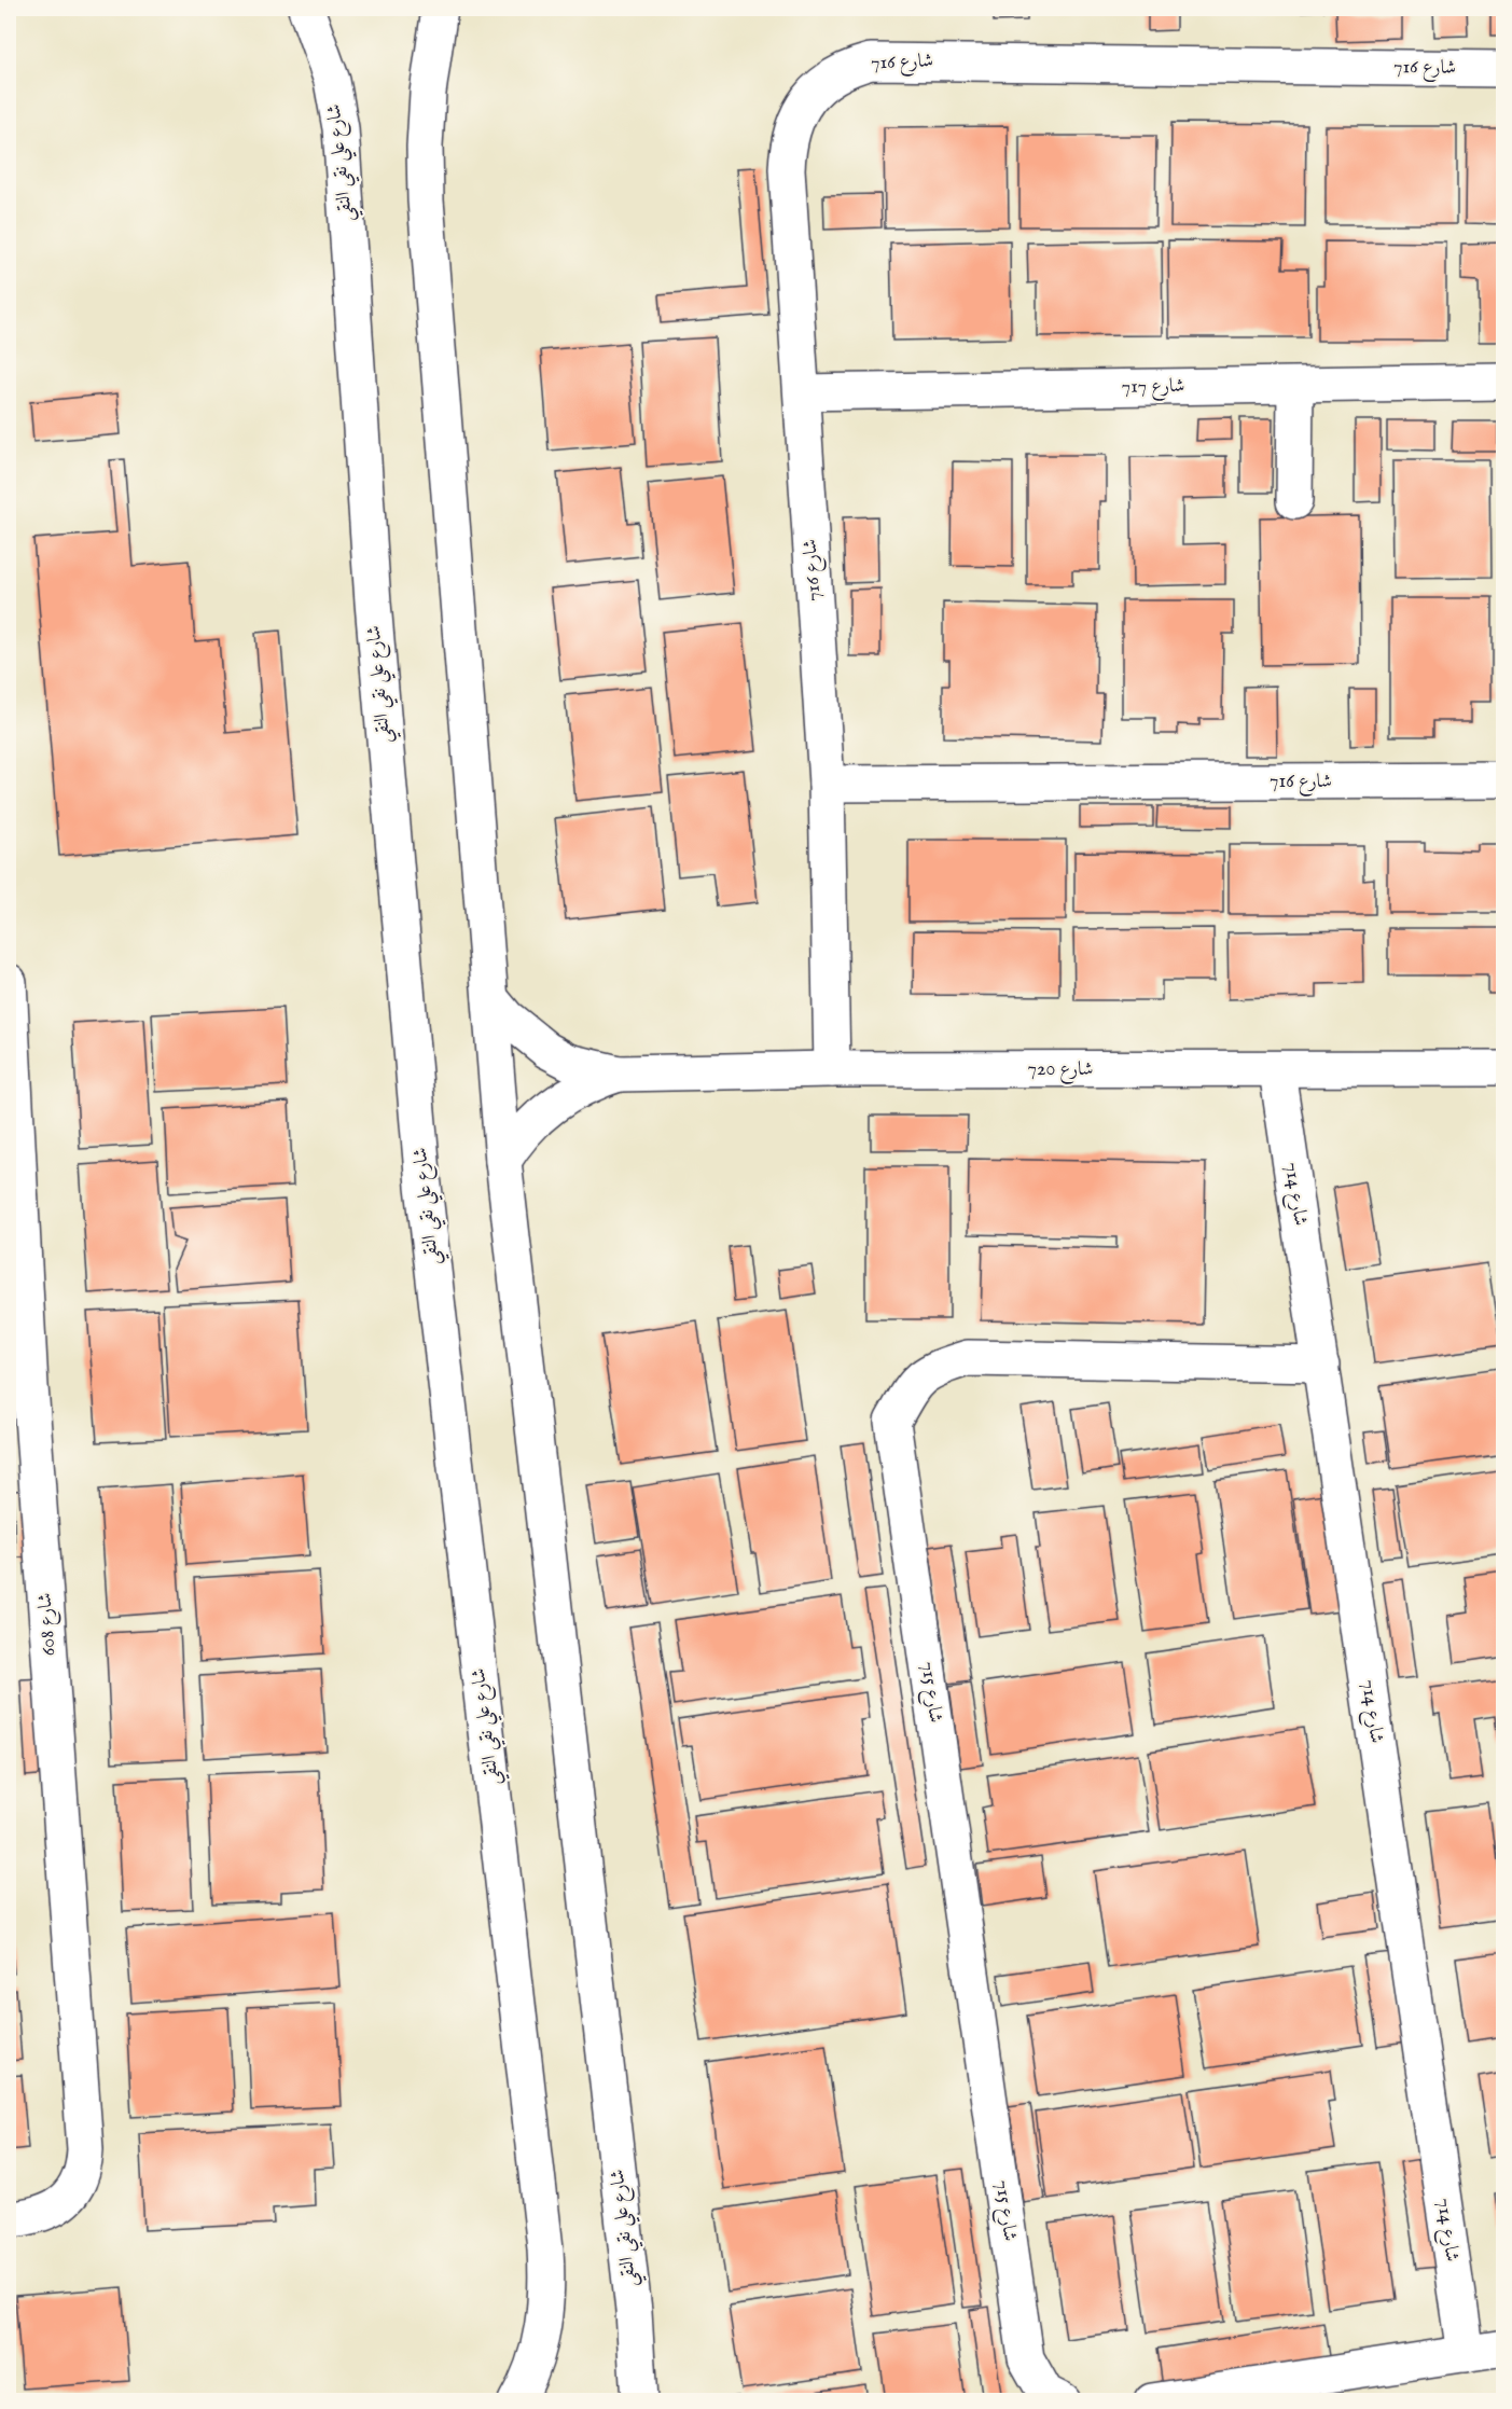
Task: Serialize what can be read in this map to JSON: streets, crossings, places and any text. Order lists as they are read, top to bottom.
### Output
{
  "streets": {
    "street": [
      "شارع 716",
      "شارع علي نقي النقي",
      "شارع 717",
      "شارع 720",
      "شارع 714",
      "شارع 608",
      "شارع 715"
    ]
  },
  "crossings": [
    ["شارع 716", "شارع 717"],
    ["شارع 716", "شارع 720"],
    ["شارع علي نقي النقي", "شارع 720"],
    ["شارع 720", "شارع 714"],
    ["شارع 714", "شارع 715"]
  ]
}
